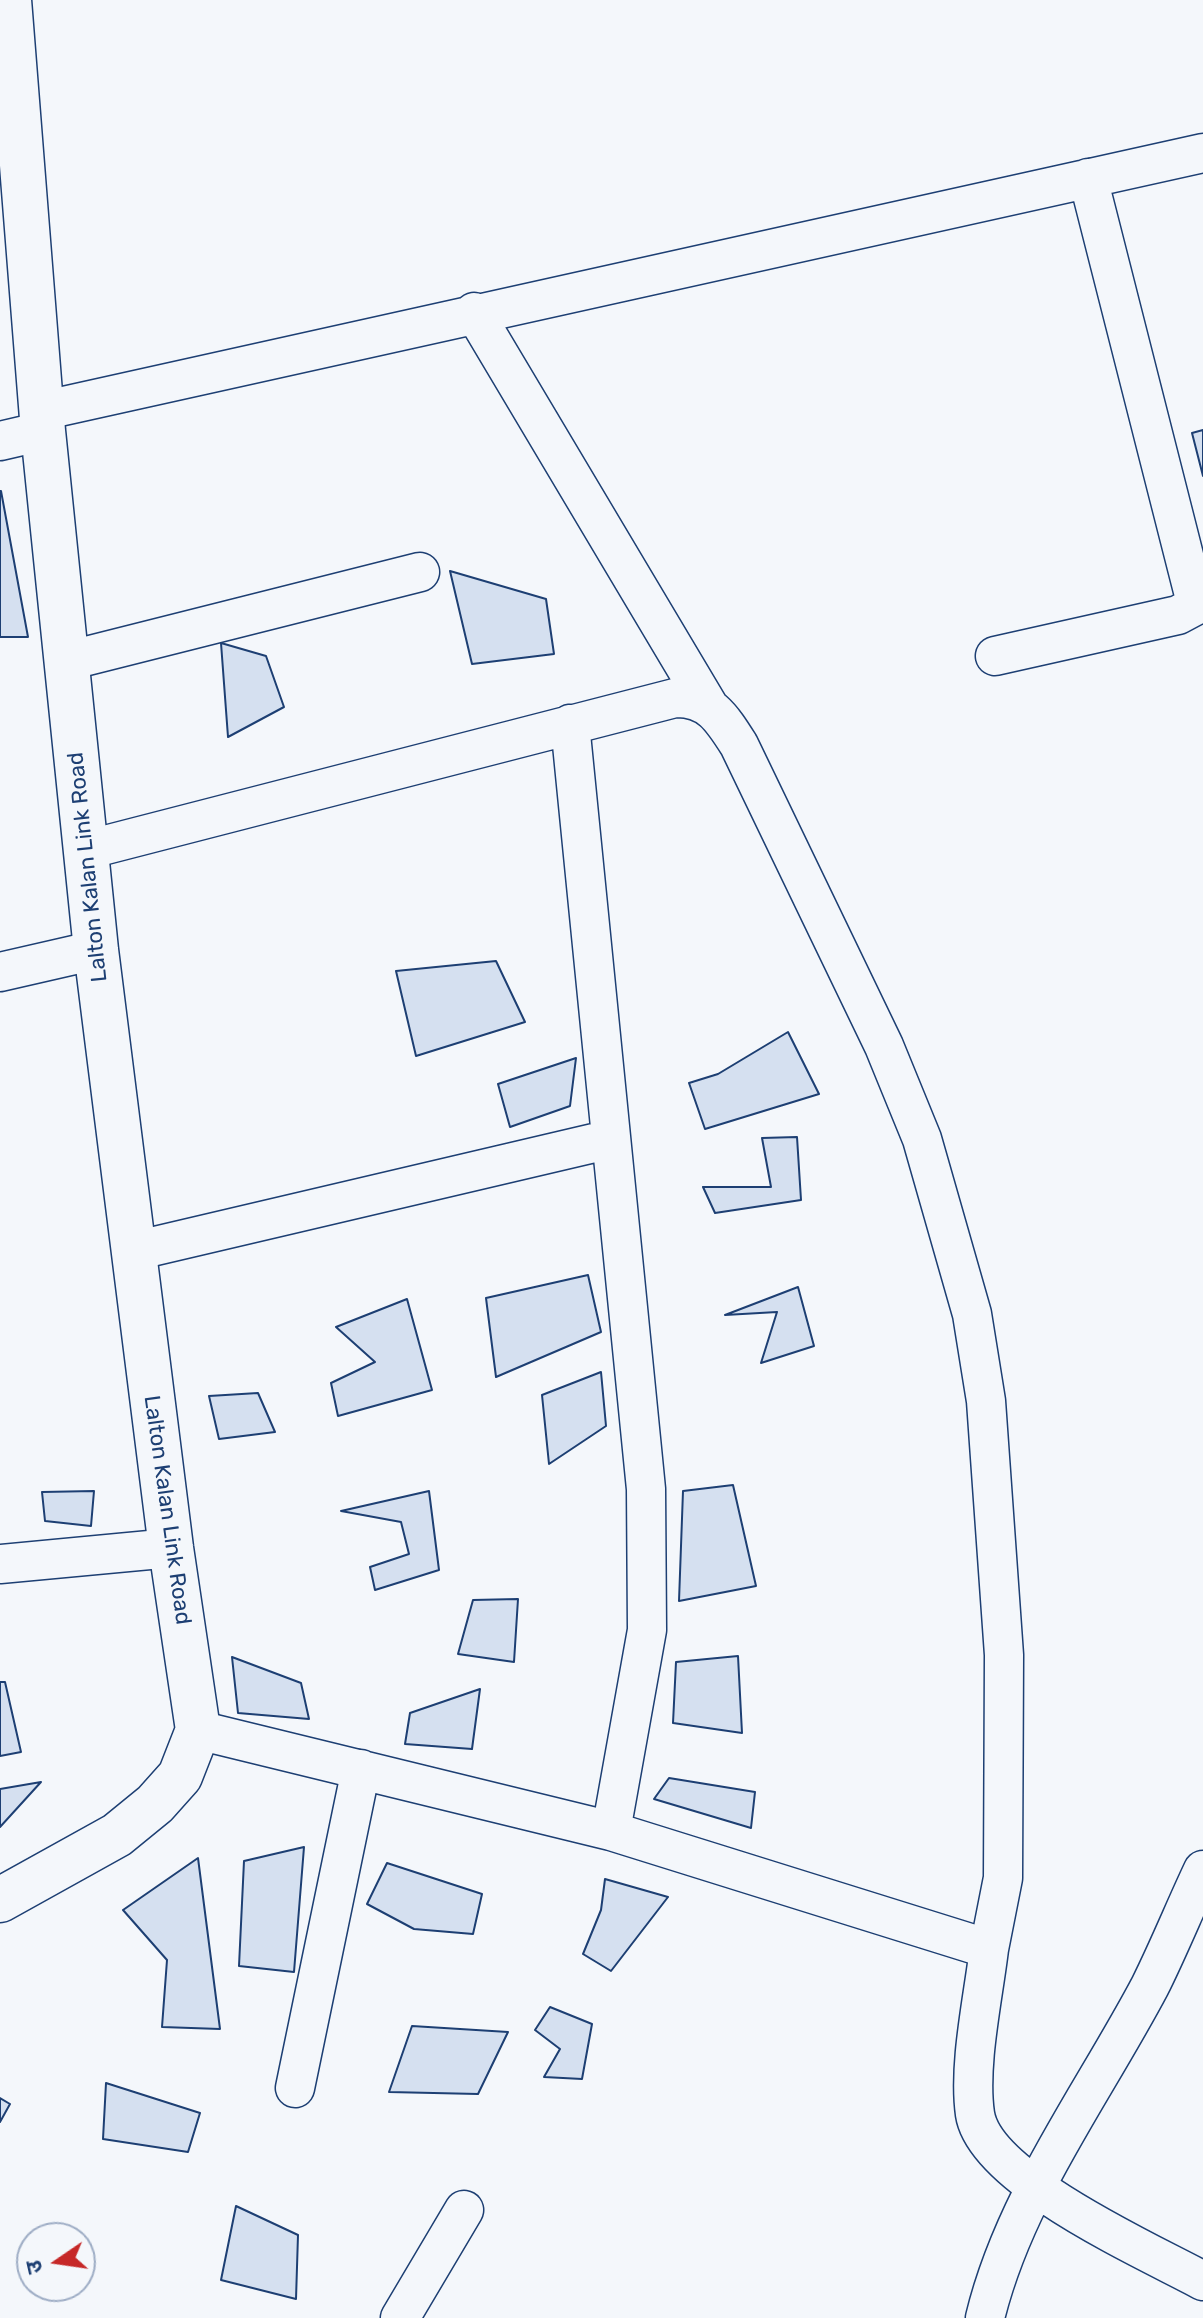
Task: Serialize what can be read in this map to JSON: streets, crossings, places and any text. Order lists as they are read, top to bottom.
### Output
{
  "streets": {
    "street": ["Lalton Kalan Link Road"]
  },
  "north": "left"
}
